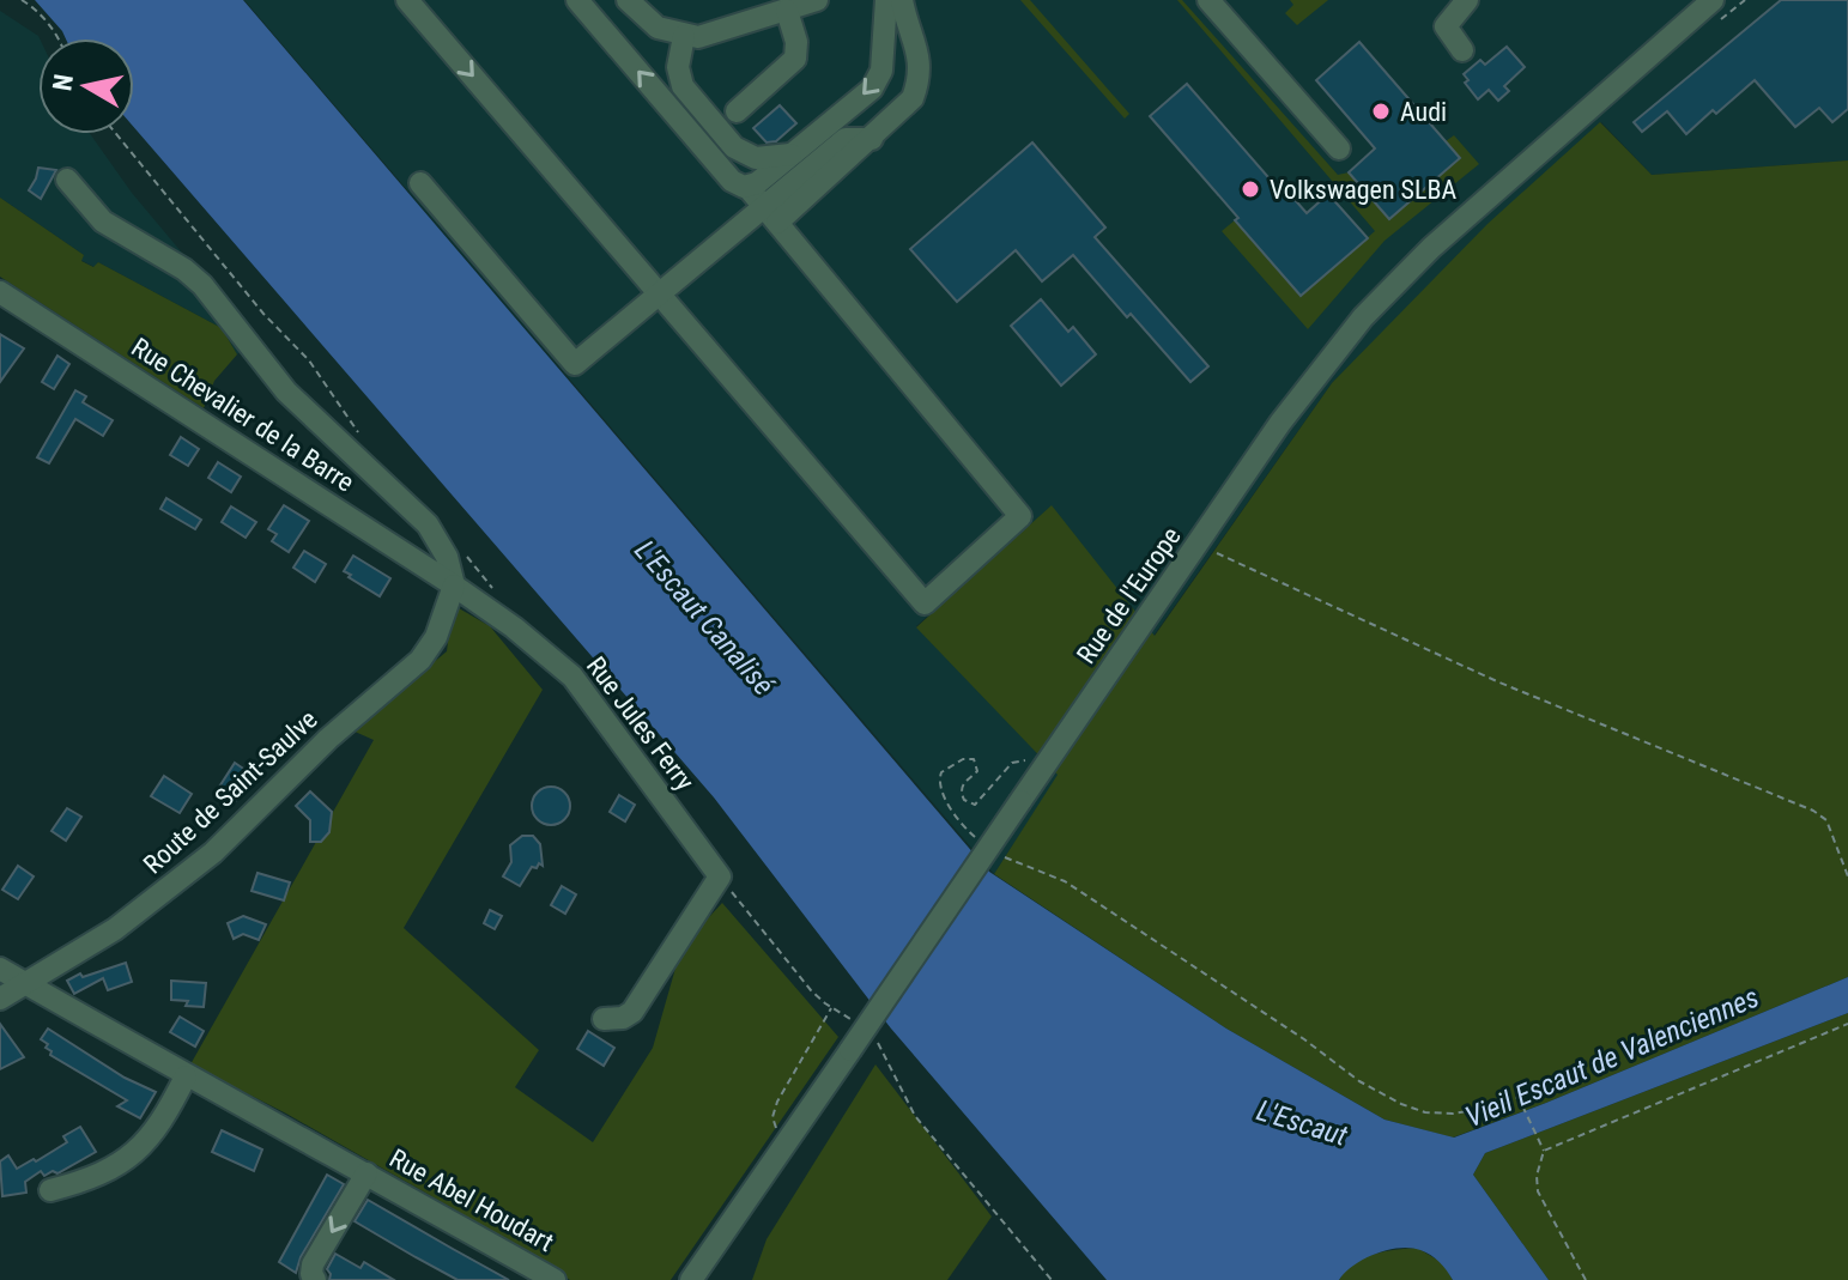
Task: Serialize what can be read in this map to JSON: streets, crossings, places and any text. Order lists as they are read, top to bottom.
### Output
{
  "streets": {
    "street": [
      "Rue Chevalier de la Barre",
      "Rue de l'Europe",
      "Rue Jules Ferry",
      "Route de Saint-Saulve",
      "Rue Abel Houdart"
    ]
  },
  "crossings": [
    ["Rue Chevalier de la Barre", "Rue Jules Ferry"],
    ["Rue Chevalier de la Barre", "Route de Saint-Saulve"],
    ["Rue Jules Ferry", "Route de Saint-Saulve"]
  ],
  "water": ["L'Escaut Canalisé", "Vieil Escaut de Valenciennes", "L'Escaut"],
  "places": ["Audi", "Volkswagen SLBA"],
  "north": "left"
}
